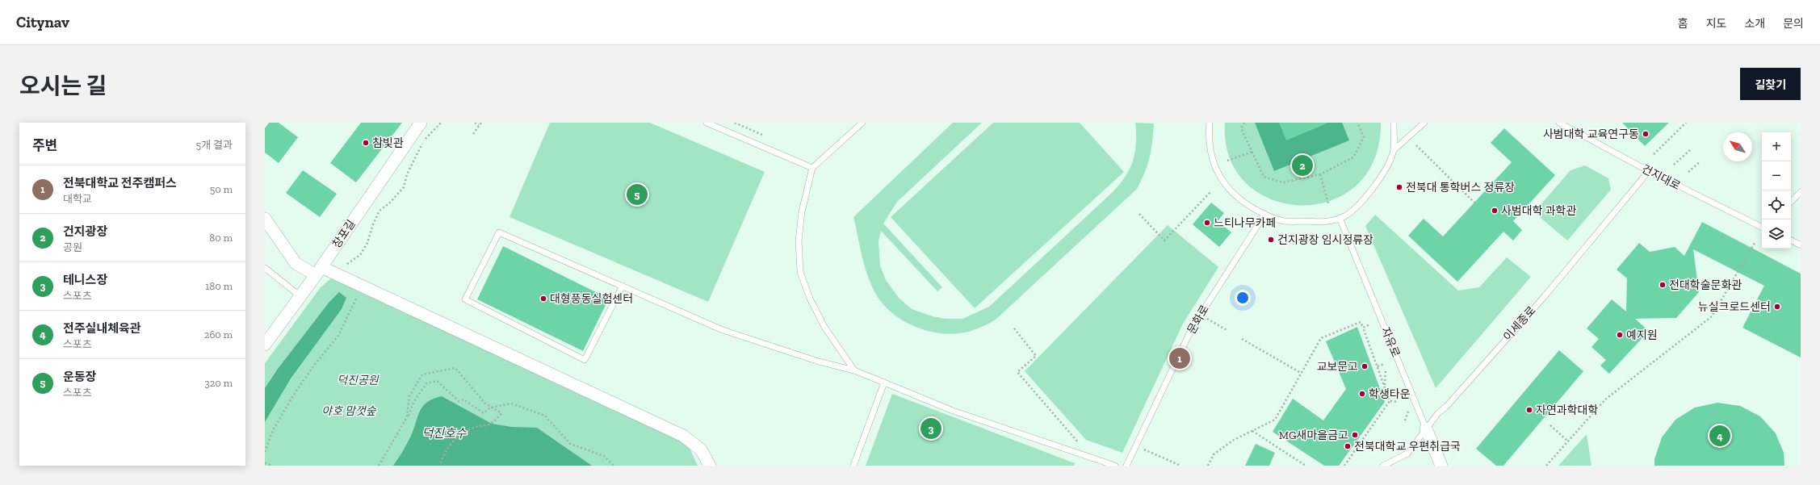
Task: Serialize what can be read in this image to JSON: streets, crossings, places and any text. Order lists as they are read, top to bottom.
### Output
{
  "streets": {
    "street": ["창포길", "자유로"],
    "lane": ["건지대로", "문화로", "이세종로"]
  },
  "crossings": [
    ["건지대로", "이세종로"],
    ["이세종로", "자유로"]
  ],
  "water": ["덕진호수"],
  "parks": ["덕진공원", "야호 맘껏숲"],
  "places": [
    "사범대학 교육연구동",
    "참빛관",
    "전북대 통학버스 정류장",
    "사범대학 과학관",
    "느티나무카페",
    "건지광장 임시정류장",
    "전대학술문화관",
    "대형풍동실험센터",
    "뉴실크로드센터",
    "예지원",
    "교보문고",
    "학생타운",
    "자연과학대학",
    "MG새마을금고",
    "전북대학교 우편취급국"
  ],
  "north": "top left",
  "page": {
    "header": "Citynav",
    "nav": [
      "홈",
      "지도",
      "소개",
      "문의"
    ],
    "title": "오시는 길",
    "buttons": "길찾기",
    "heading": ["주변", "5개 결과"],
    "map_buttons": ["+", "−"],
    "pins": [
      "2",
      "5",
      "1",
      "3",
      "4"
    ],
    "list": [
      {
        "mark": "1",
        "name": "전북대학교 전주캠퍼스",
        "note": "대학교",
        "value": "50 m"
      },
      {
        "mark": "2",
        "name": "건지광장",
        "note": "공원",
        "value": "80 m"
      },
      {
        "mark": "3",
        "name": "테니스장",
        "note": "스포츠",
        "value": "180 m"
      },
      {
        "mark": "4",
        "name": "전주실내체육관",
        "note": "스포츠",
        "value": "260 m"
      },
      {
        "mark": "5",
        "name": "운동장",
        "note": "스포츠",
        "value": "320 m"
      }
    ]
  }
}
